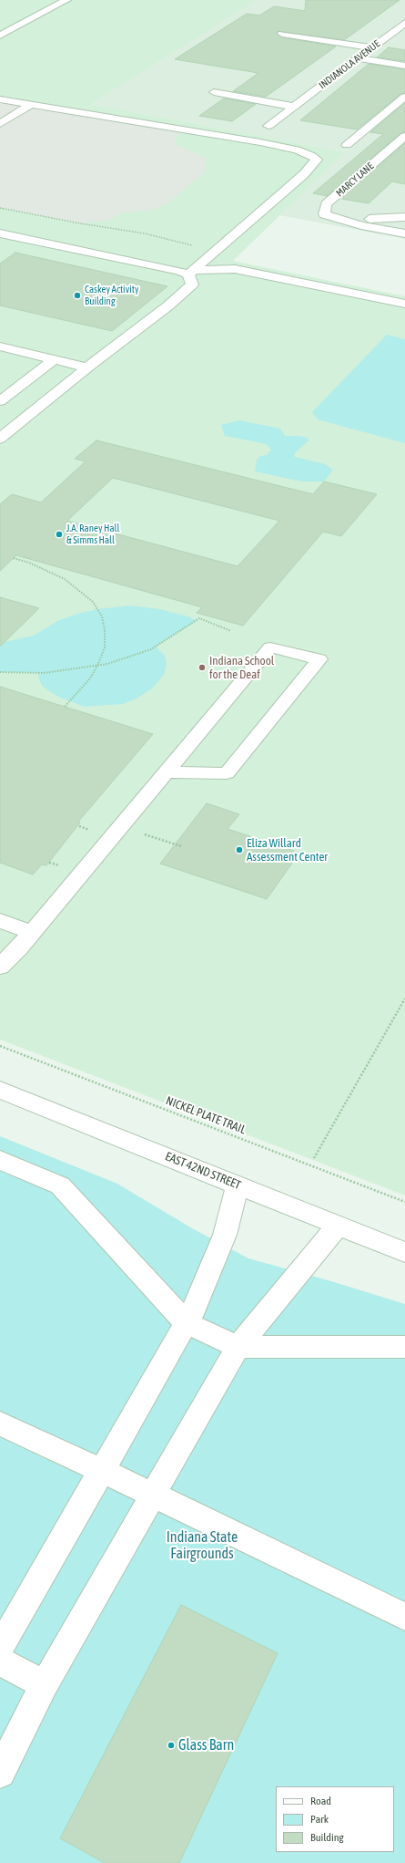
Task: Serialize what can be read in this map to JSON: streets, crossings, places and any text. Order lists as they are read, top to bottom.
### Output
{
  "streets": {
    "street": ["INDIANOLA AVENUE", "MARCY LANE", "EAST 42ND STREET"],
    "path": ["NICKEL PLATE TRAIL"]
  },
  "parks": ["Indiana State Fairgrounds"],
  "places": [
    "Caskey Activity Building",
    "J.A. Raney Hall & Simms Hall",
    "Indiana School for the Deaf",
    "Eliza Willard Assessment Center",
    "Glass Barn"
  ],
  "legend": ["Road", "Park", "Building"]
}
